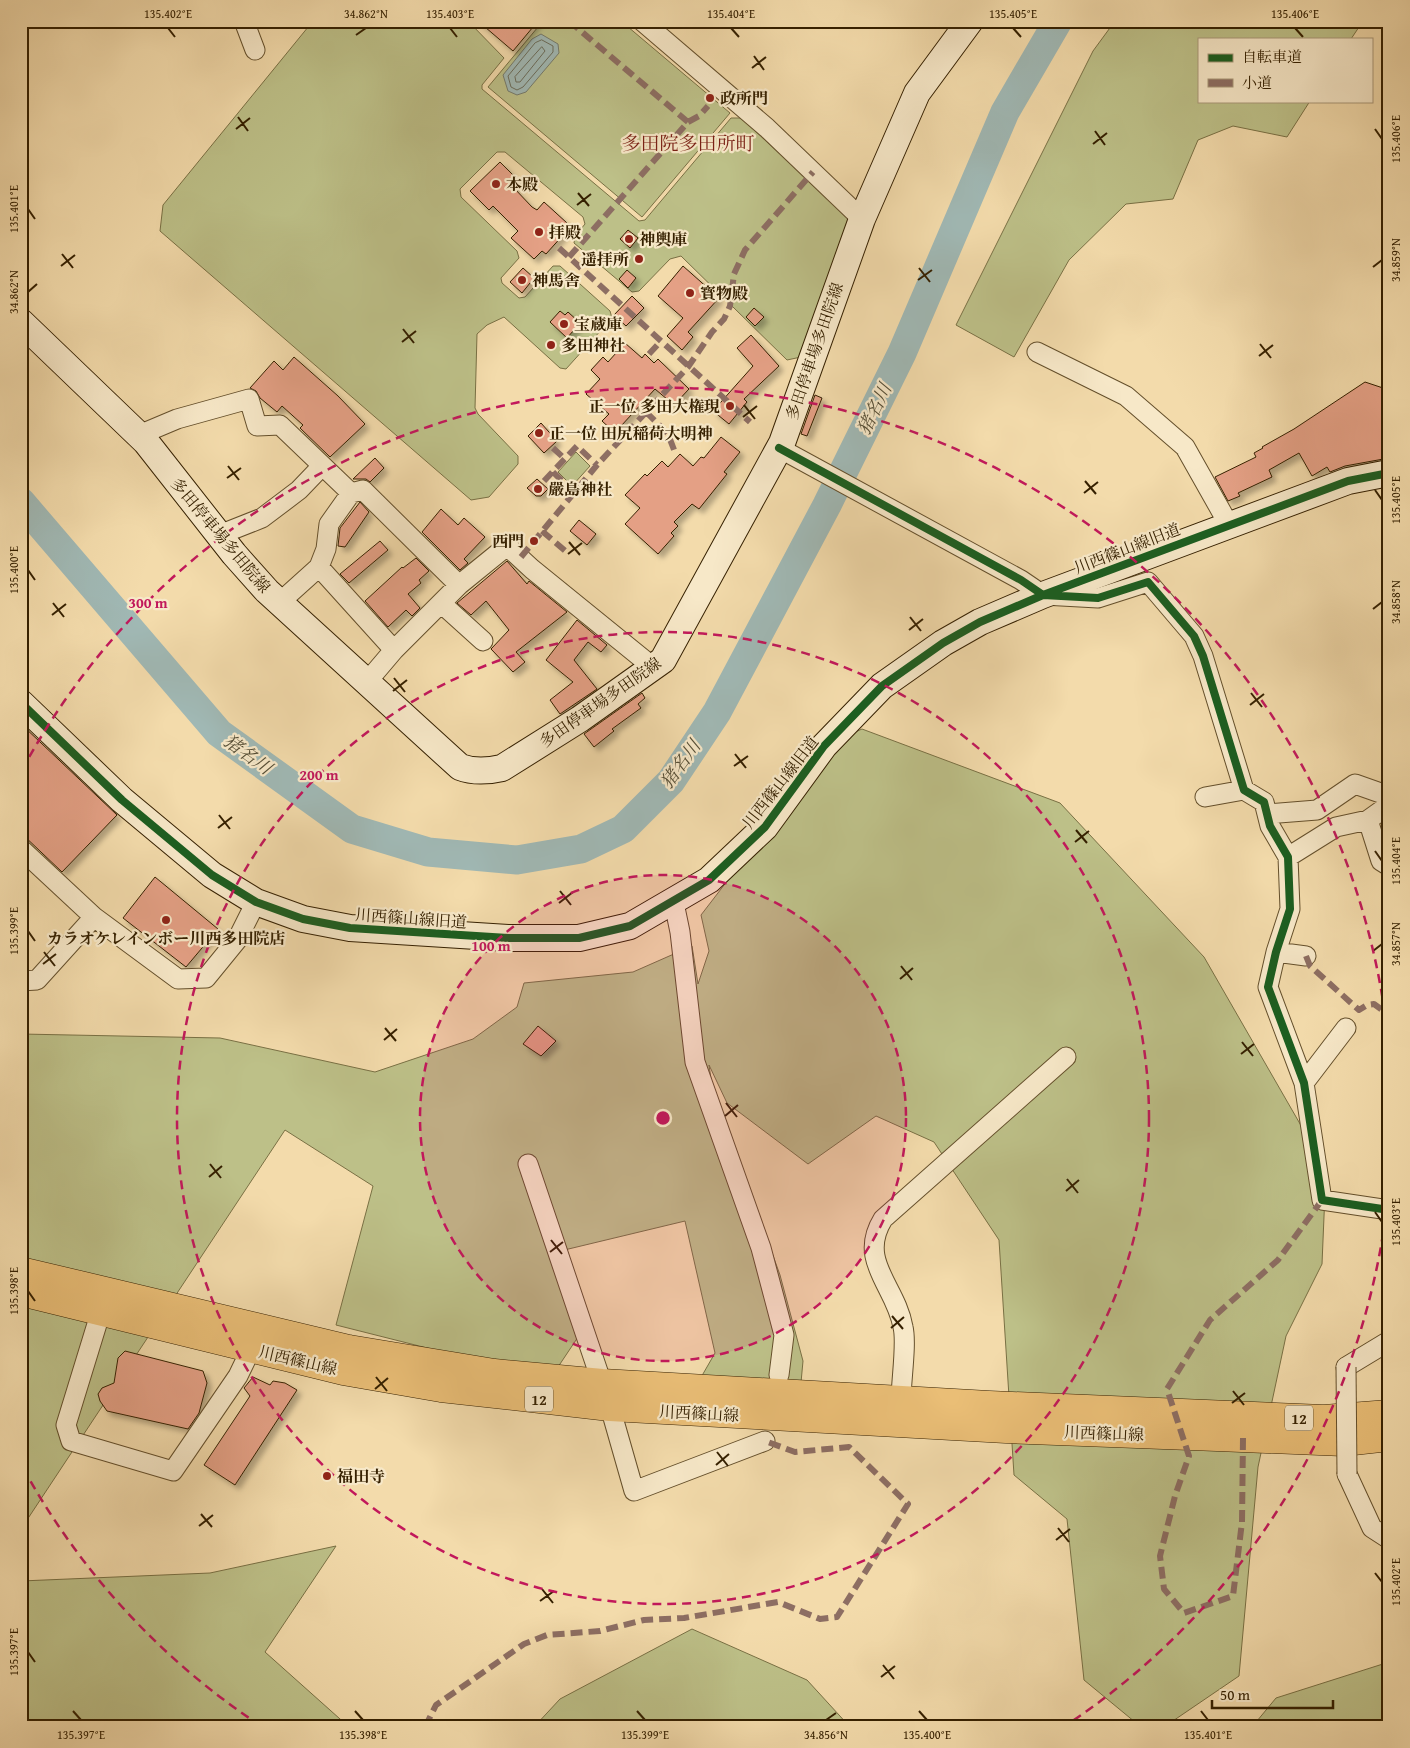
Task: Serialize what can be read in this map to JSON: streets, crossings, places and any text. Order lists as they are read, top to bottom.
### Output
{
  "streets": {
    "main road": ["川西篠山線", "12"],
    "street": ["多田停車場多田院線", "川西篠山線旧道"]
  },
  "districts": ["多田院多田所町"],
  "water": ["猪名川"],
  "places": [
    "政所門",
    "本殿",
    "拝殿",
    "神輿庫",
    "遥拝所",
    "神馬舎",
    "寳物殿",
    "宝蔵庫",
    "多田神社",
    "正一位 多田大権現",
    "正一位 田尻稲荷大明神",
    "嚴島神社",
    "西門",
    "カラオケレインボー川西多田院店",
    "福田寺"
  ],
  "legend": ["自転車道", "小道"],
  "scale_bar": "50 m",
  "coordinates": [
    "135.402°E",
    "34.862°N",
    "135.403°E",
    "135.404°E",
    "135.405°E",
    "135.406°E",
    "135.401°E",
    "34.859°N",
    "135.400°E",
    "34.858°N",
    "135.399°E",
    "34.857°N",
    "135.398°E",
    "135.397°E",
    "34.856°N"
  ],
  "rings": ["300 m", "200 m", "100 m"]
}
